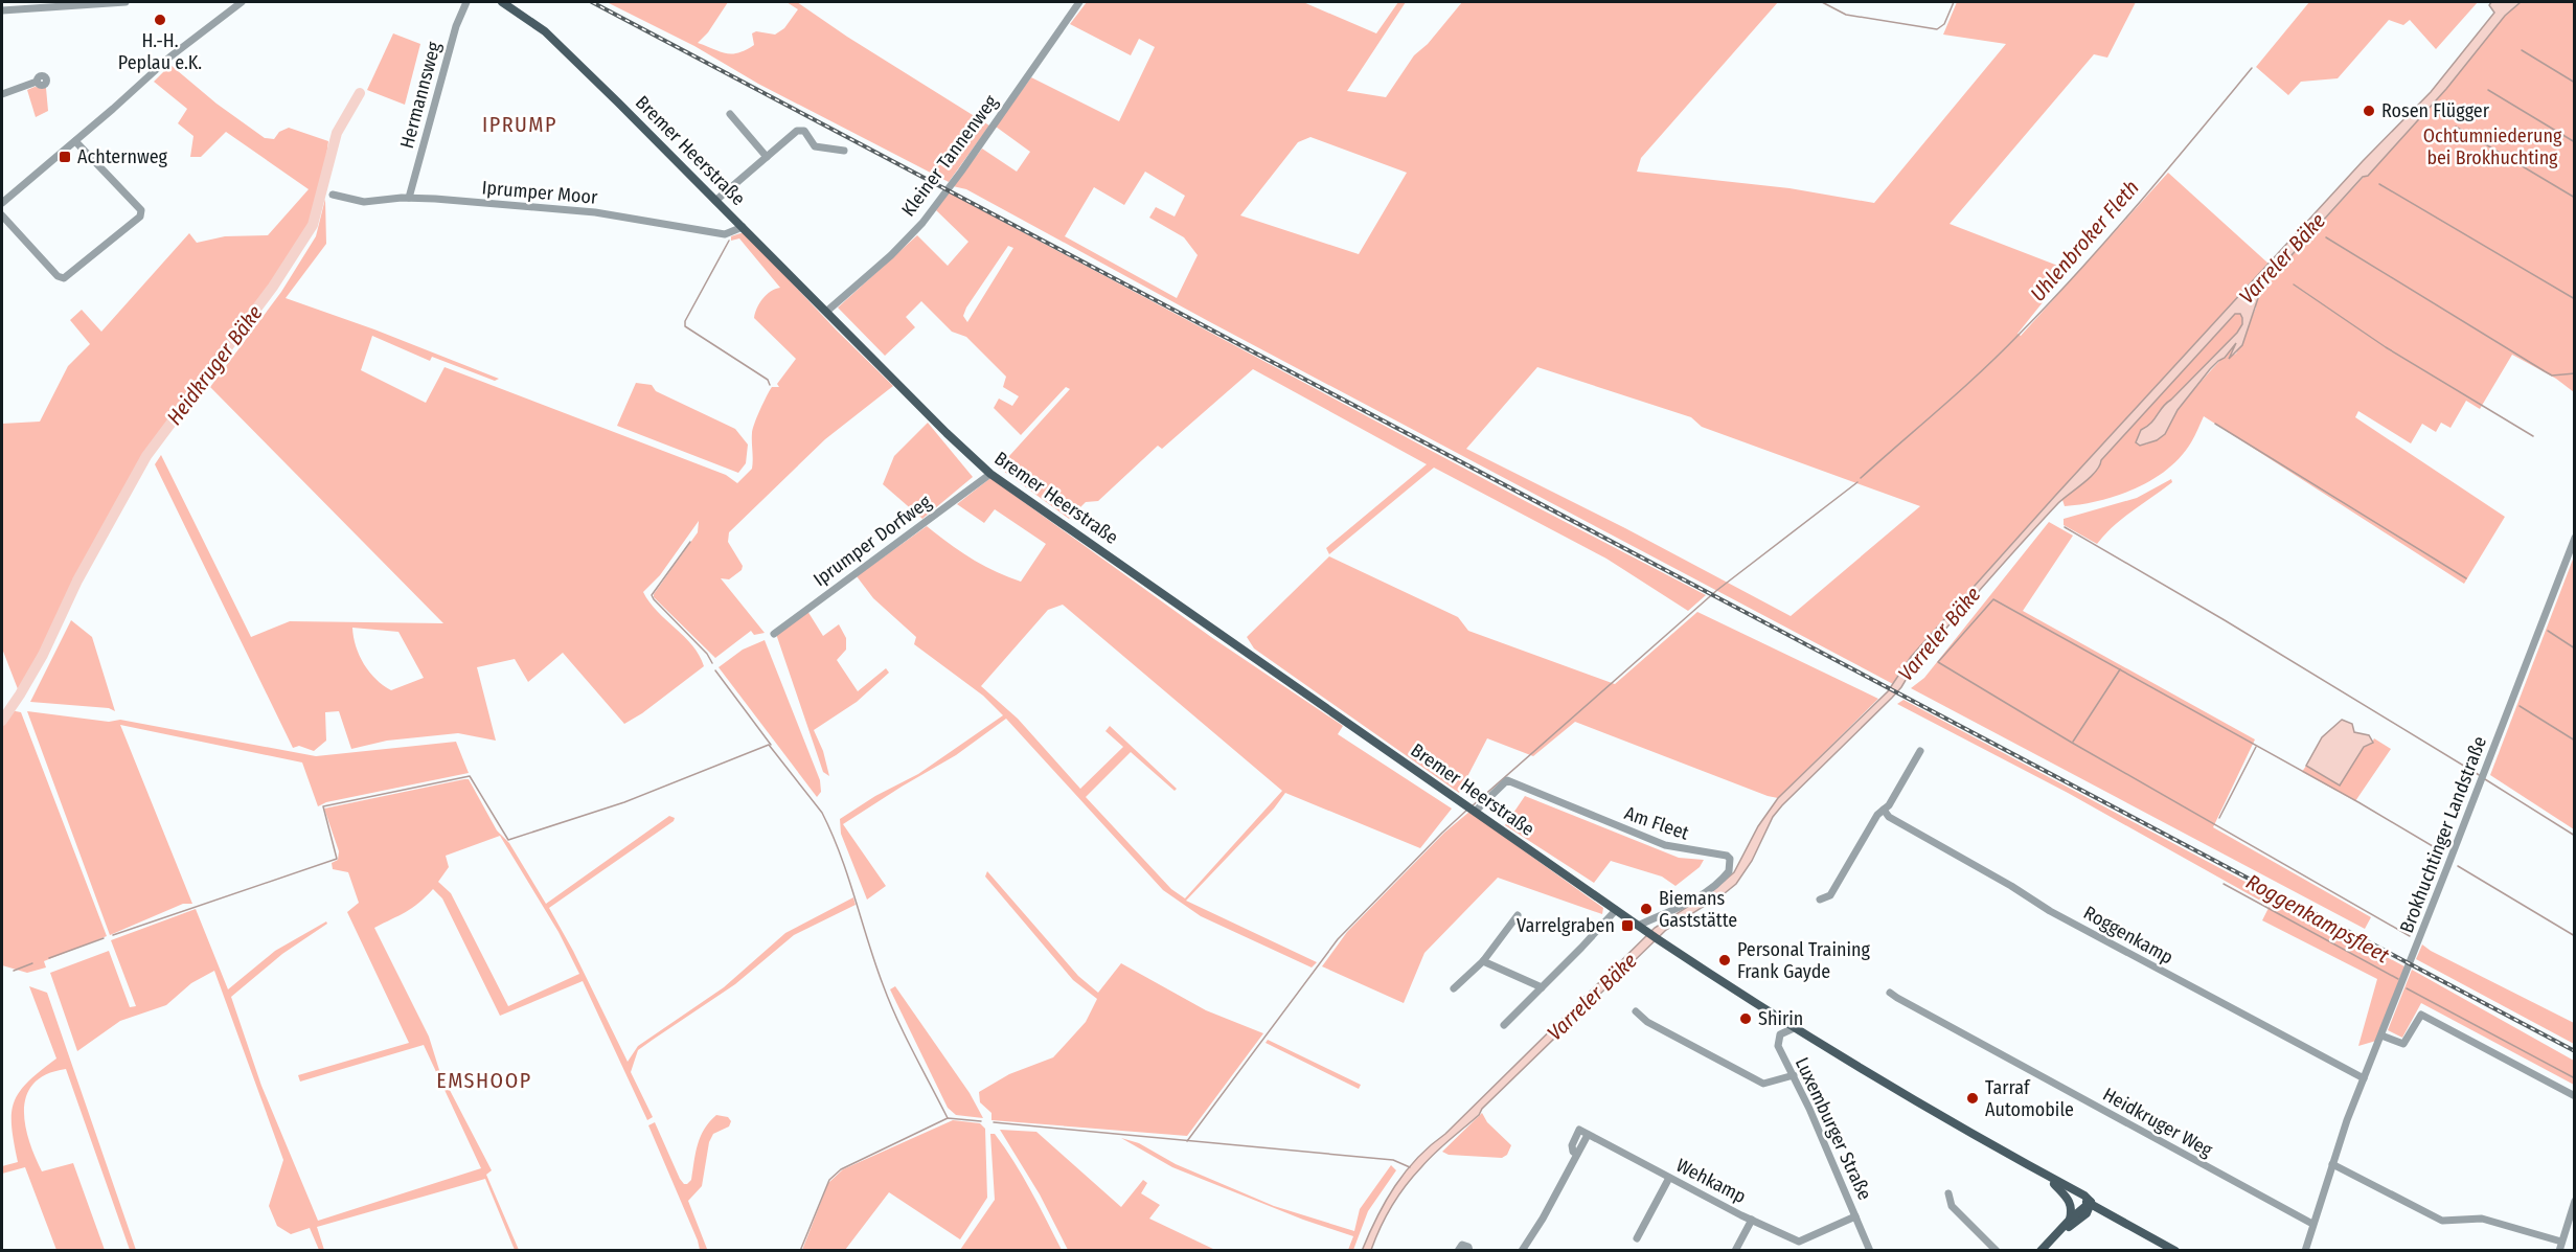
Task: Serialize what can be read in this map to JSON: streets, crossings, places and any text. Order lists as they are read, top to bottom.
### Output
{
  "streets": {
    "main road": ["Bremer Heerstraße"],
    "street": [
      "Hermannsweg",
      "Kleiner Tannenweg",
      "Iprumper Moor",
      "Iprumper Dorfweg",
      "Am Fleet",
      "Brokhuchtinger Landstraße",
      "Roggenkamp",
      "Heidkruger Weg",
      "Luxemburger Straße",
      "Wehkamp"
    ]
  },
  "crossings": [
    ["Hermannsweg", "Iprumper Moor"],
    ["Bremer Heerstraße", "Kleiner Tannenweg"],
    ["Bremer Heerstraße", "Iprumper Moor"],
    ["Bremer Heerstraße", "Iprumper Dorfweg"],
    ["Bremer Heerstraße", "Am Fleet"],
    ["Bremer Heerstraße", "Luxemburger Straße"],
    ["Brokhuchtinger Landstraße", "Roggenkamp"],
    ["Brokhuchtinger Landstraße", "Heidkruger Weg"],
    ["Luxemburger Straße", "Wehkamp"]
  ],
  "districts": ["IPRUMP", "EMSHOOP"],
  "water": [
    "Uhlenbroker Fleth",
    "Varreler Bäke",
    "Heidkruger Bäke",
    "Roggenkampsfleet"
  ],
  "parks": ["Ochtumniederung bei Brokhuchting"],
  "places": {
    "other": [
      "H.-H. Peplau e.K.",
      "Rosen Flügger",
      "Biemans Gaststätte",
      "Personal Training Frank Gayde",
      "Shirin",
      "Tarraf Automobile"
    ],
    "transit": ["Achternweg", "Varrelgraben"]
  }
}
